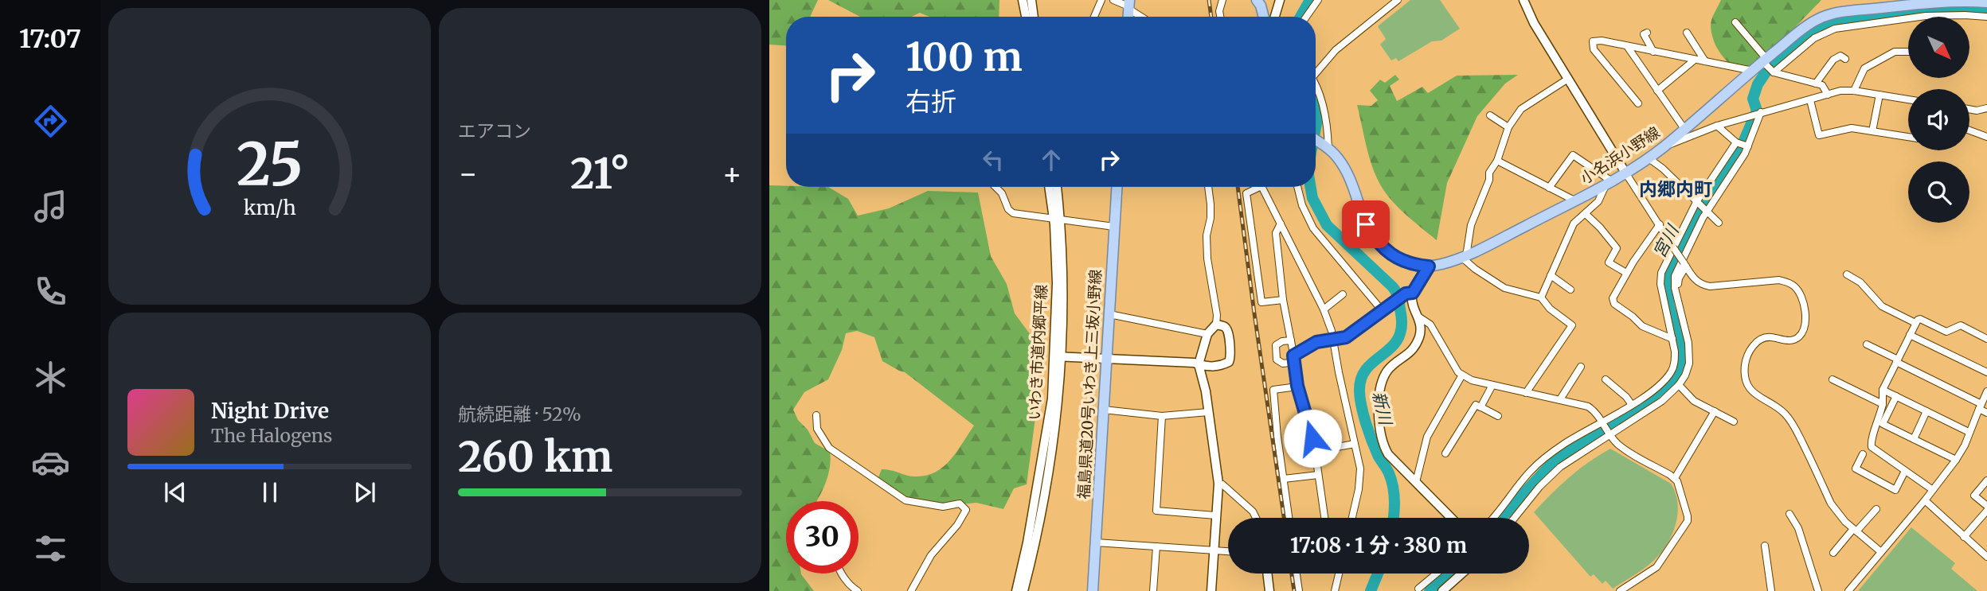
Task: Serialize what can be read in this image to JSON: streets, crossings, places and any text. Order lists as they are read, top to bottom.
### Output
{
  "streets": {
    "main road": ["小名浜小野線", "福島県道20号いわき上三坂小野線"],
    "street": ["いわき市道内郷平線"]
  },
  "districts": ["内郷内町"],
  "water": ["宮川", "新川"],
  "north": "bottom right",
  "page": {
    "tabs": "17:07",
    "tile": [
      "エアコン",
      ["航続距離 · 52%", "260 km"]
    ],
    "turn": ["100 m", "右折"],
    "heat": ["−", "21°", "+"],
    "song": ["Night Drive", "The Halogens"],
    "limit": "30",
    "trip": "17:08 · 1 分 · 380 m",
    "gauge": ["25", "km/h"]
  }
}
